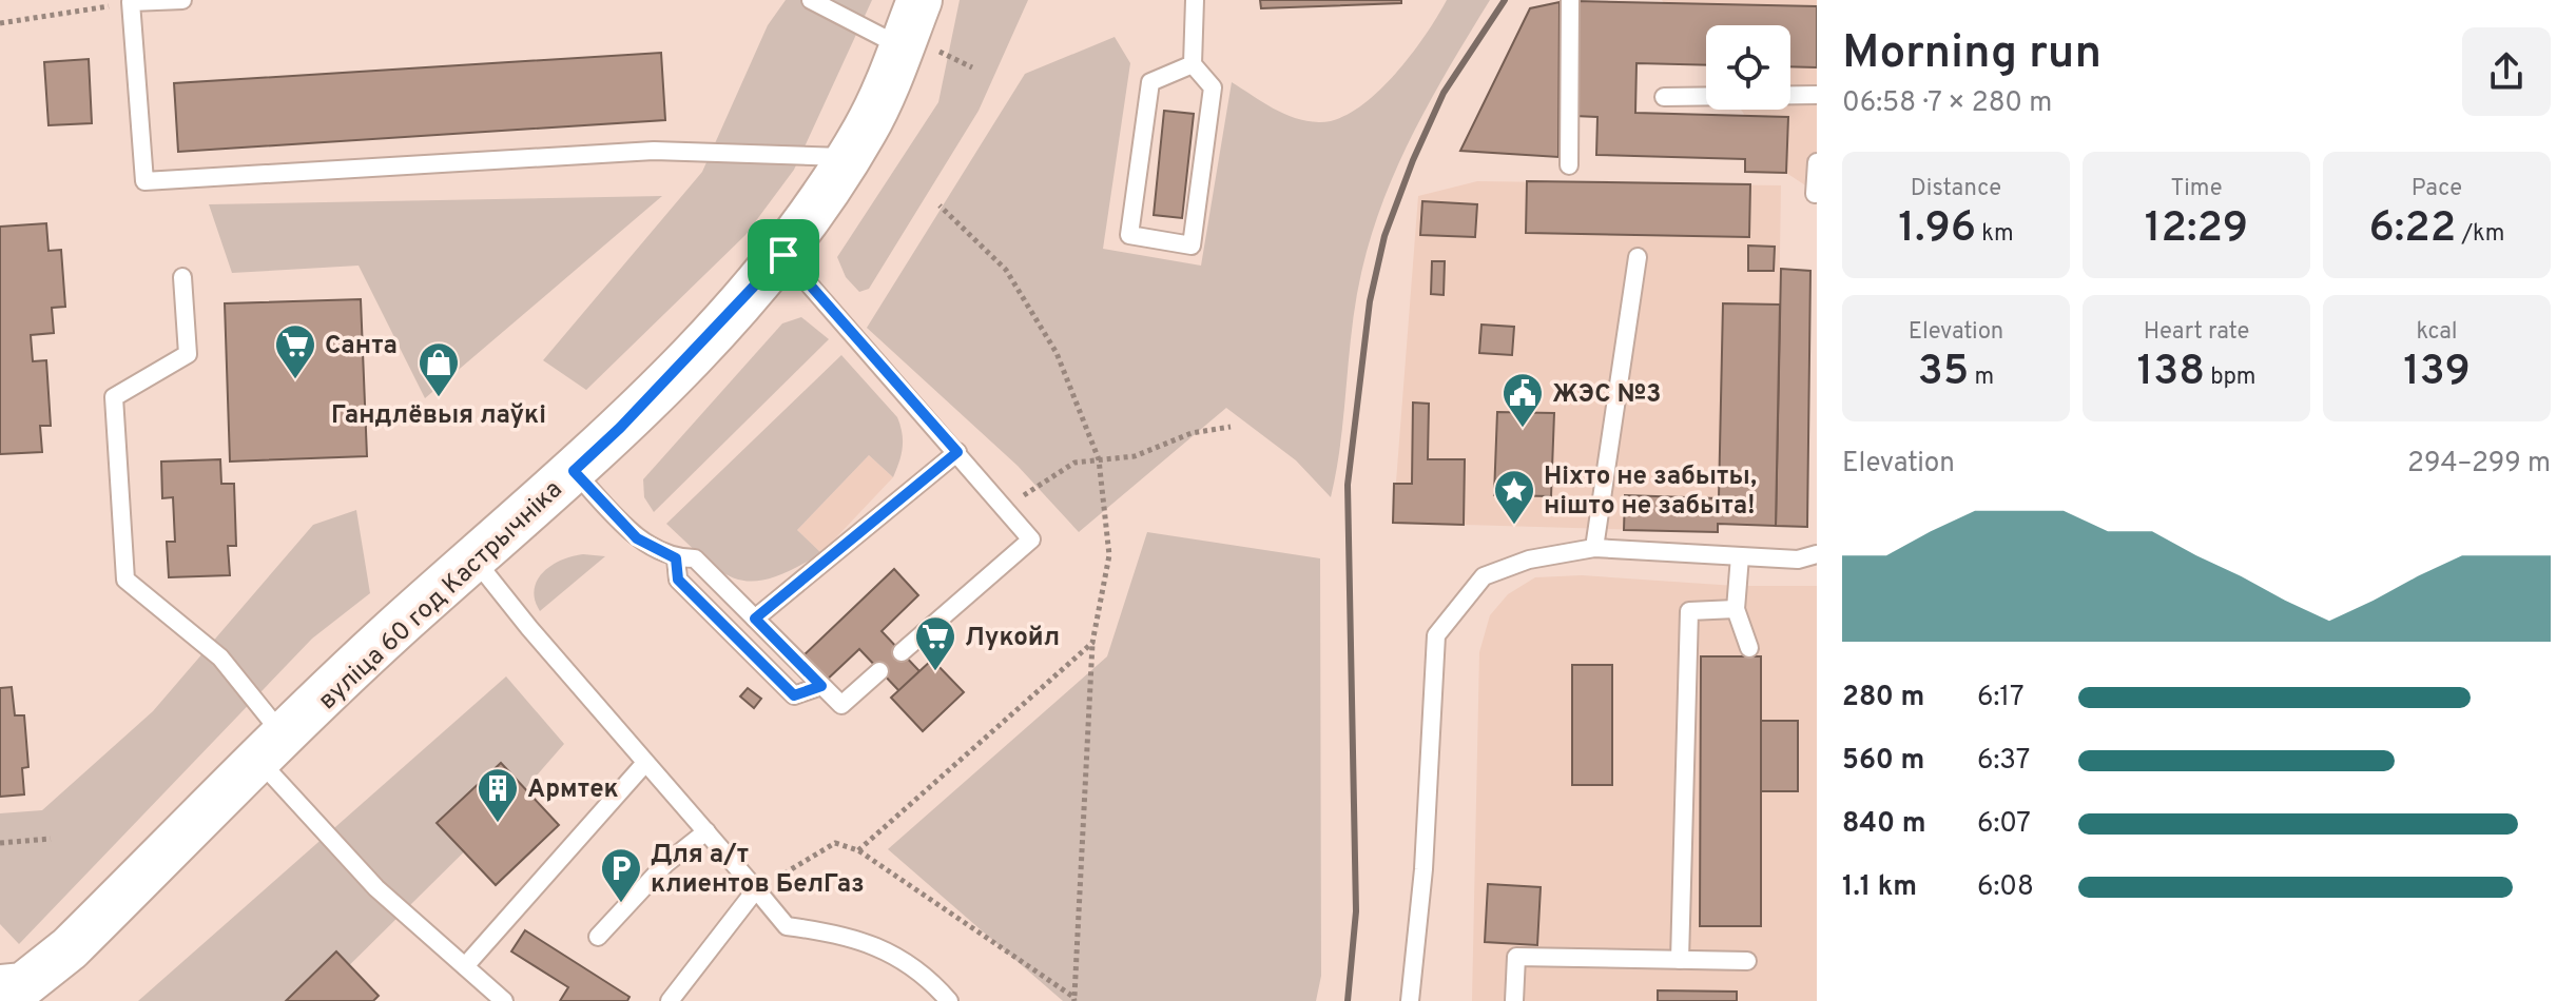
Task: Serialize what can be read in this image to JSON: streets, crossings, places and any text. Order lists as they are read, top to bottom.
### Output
{
  "streets": {
    "street": ["вуліца 60 год Кастрычніка"]
  },
  "places": {
    "supermarket": ["Санта", "Лукойл"],
    "shop": ["Гандлёвыя лаўкі"],
    "public building": ["ЖЭС №3"],
    "place": ["Ніхто не забыты, нішто не забыта!"],
    "building": ["Армтек"],
    "parking": ["Для а/т клиентов БелГаз"]
  },
  "page": {
    "heading": ["Morning run", "06:58 · 7 × 280 m"],
    "stats": [
      ["Distance", "1.96 km"],
      ["Time", "12:29"],
      ["Pace", "6:22 /km"],
      ["Elevation", "35 m"],
      ["Heart rate", "138 bpm"],
      ["kcal", "139"]
    ],
    "chart": ["Elevation", "294–299 m"],
    "list": [
      {
        "name": "280 m",
        "note": "6:17"
      },
      {
        "name": "560 m",
        "note": "6:37"
      },
      {
        "name": "840 m",
        "note": "6:07"
      },
      {
        "name": "1.1 km",
        "note": "6:08"
      }
    ]
  }
}
